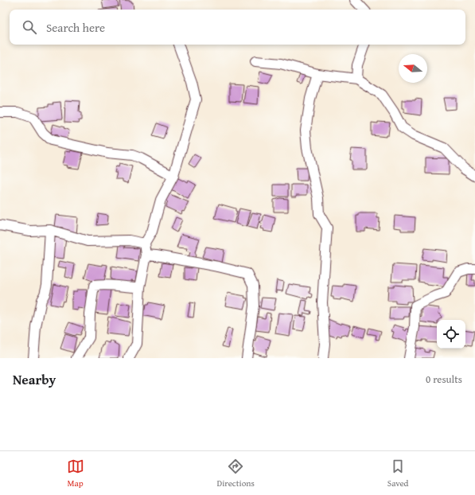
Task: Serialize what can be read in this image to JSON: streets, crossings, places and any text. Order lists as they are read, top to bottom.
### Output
{
  "north": "left",
  "page": {
    "search": "Search here",
    "heading": ["Nearby", "0 results"],
    "nav": ["Map", "Directions", "Saved"]
  }
}
